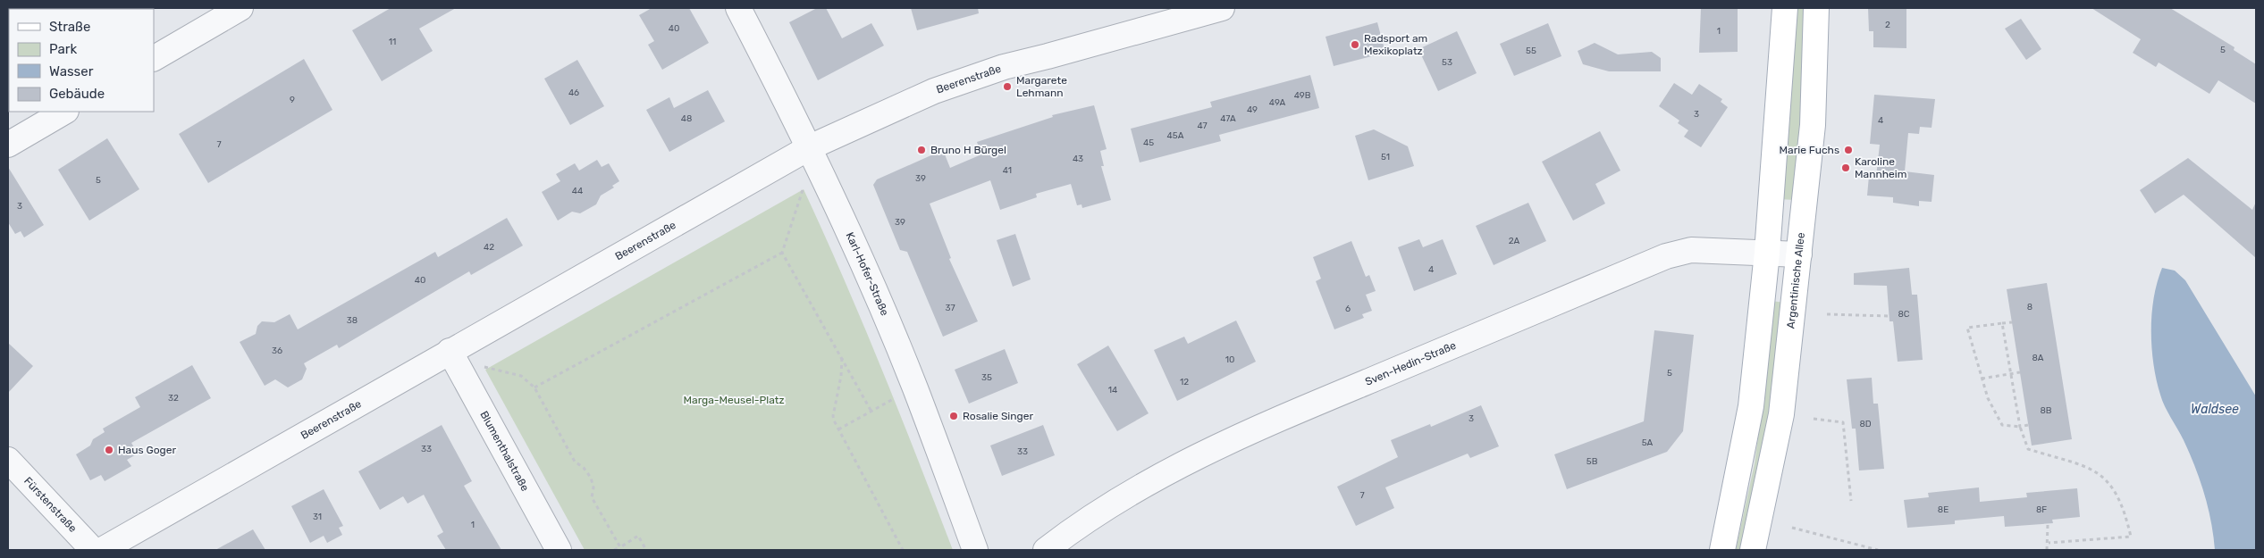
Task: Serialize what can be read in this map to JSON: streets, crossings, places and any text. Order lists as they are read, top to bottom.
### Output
{
  "streets": {
    "main road": ["Argentinische Allee"],
    "street": [
      "Beerenstraße",
      "Karl-Hofer-Straße",
      "Sven-Hedin-Straße",
      "Blumenthalstraße",
      "Fürstenstraße"
    ]
  },
  "crossings": [
    ["Beerenstraße", "Karl-Hofer-Straße"],
    ["Beerenstraße", "Blumenthalstraße"],
    ["Argentinische Allee", "Sven-Hedin-Straße"]
  ],
  "water": ["Waldsee"],
  "parks": ["Marga-Meusel-Platz"],
  "places": [
    "Radsport am Mexikoplatz",
    "Margarete Lehmann",
    "Bruno H Bürgel",
    "Marie Fuchs",
    "Karoline Mannheim",
    "Rosalie Singer",
    "Haus Goger"
  ],
  "house_numbers": [
    "2",
    "40",
    "1",
    "11",
    "5",
    "55",
    "53",
    "46",
    "49B",
    "9",
    "49A",
    "49",
    "3",
    "48",
    "47A",
    "4",
    "47",
    "45A",
    "45",
    "7",
    "51",
    "43",
    "41",
    "39",
    "5",
    "44",
    "3",
    "39",
    "2A",
    "42",
    "4",
    "40",
    "8",
    "37",
    "6",
    "8C",
    "38",
    "36",
    "8A",
    "10",
    "5",
    "35",
    "12",
    "14",
    "32",
    "8B",
    "3",
    "8D",
    "5A",
    "33",
    "33",
    "5B",
    "7",
    "8E",
    "8F",
    "31",
    "1"
  ],
  "legend": [
    "Straße",
    "Park",
    "Wasser",
    "Gebäude"
  ]
}
